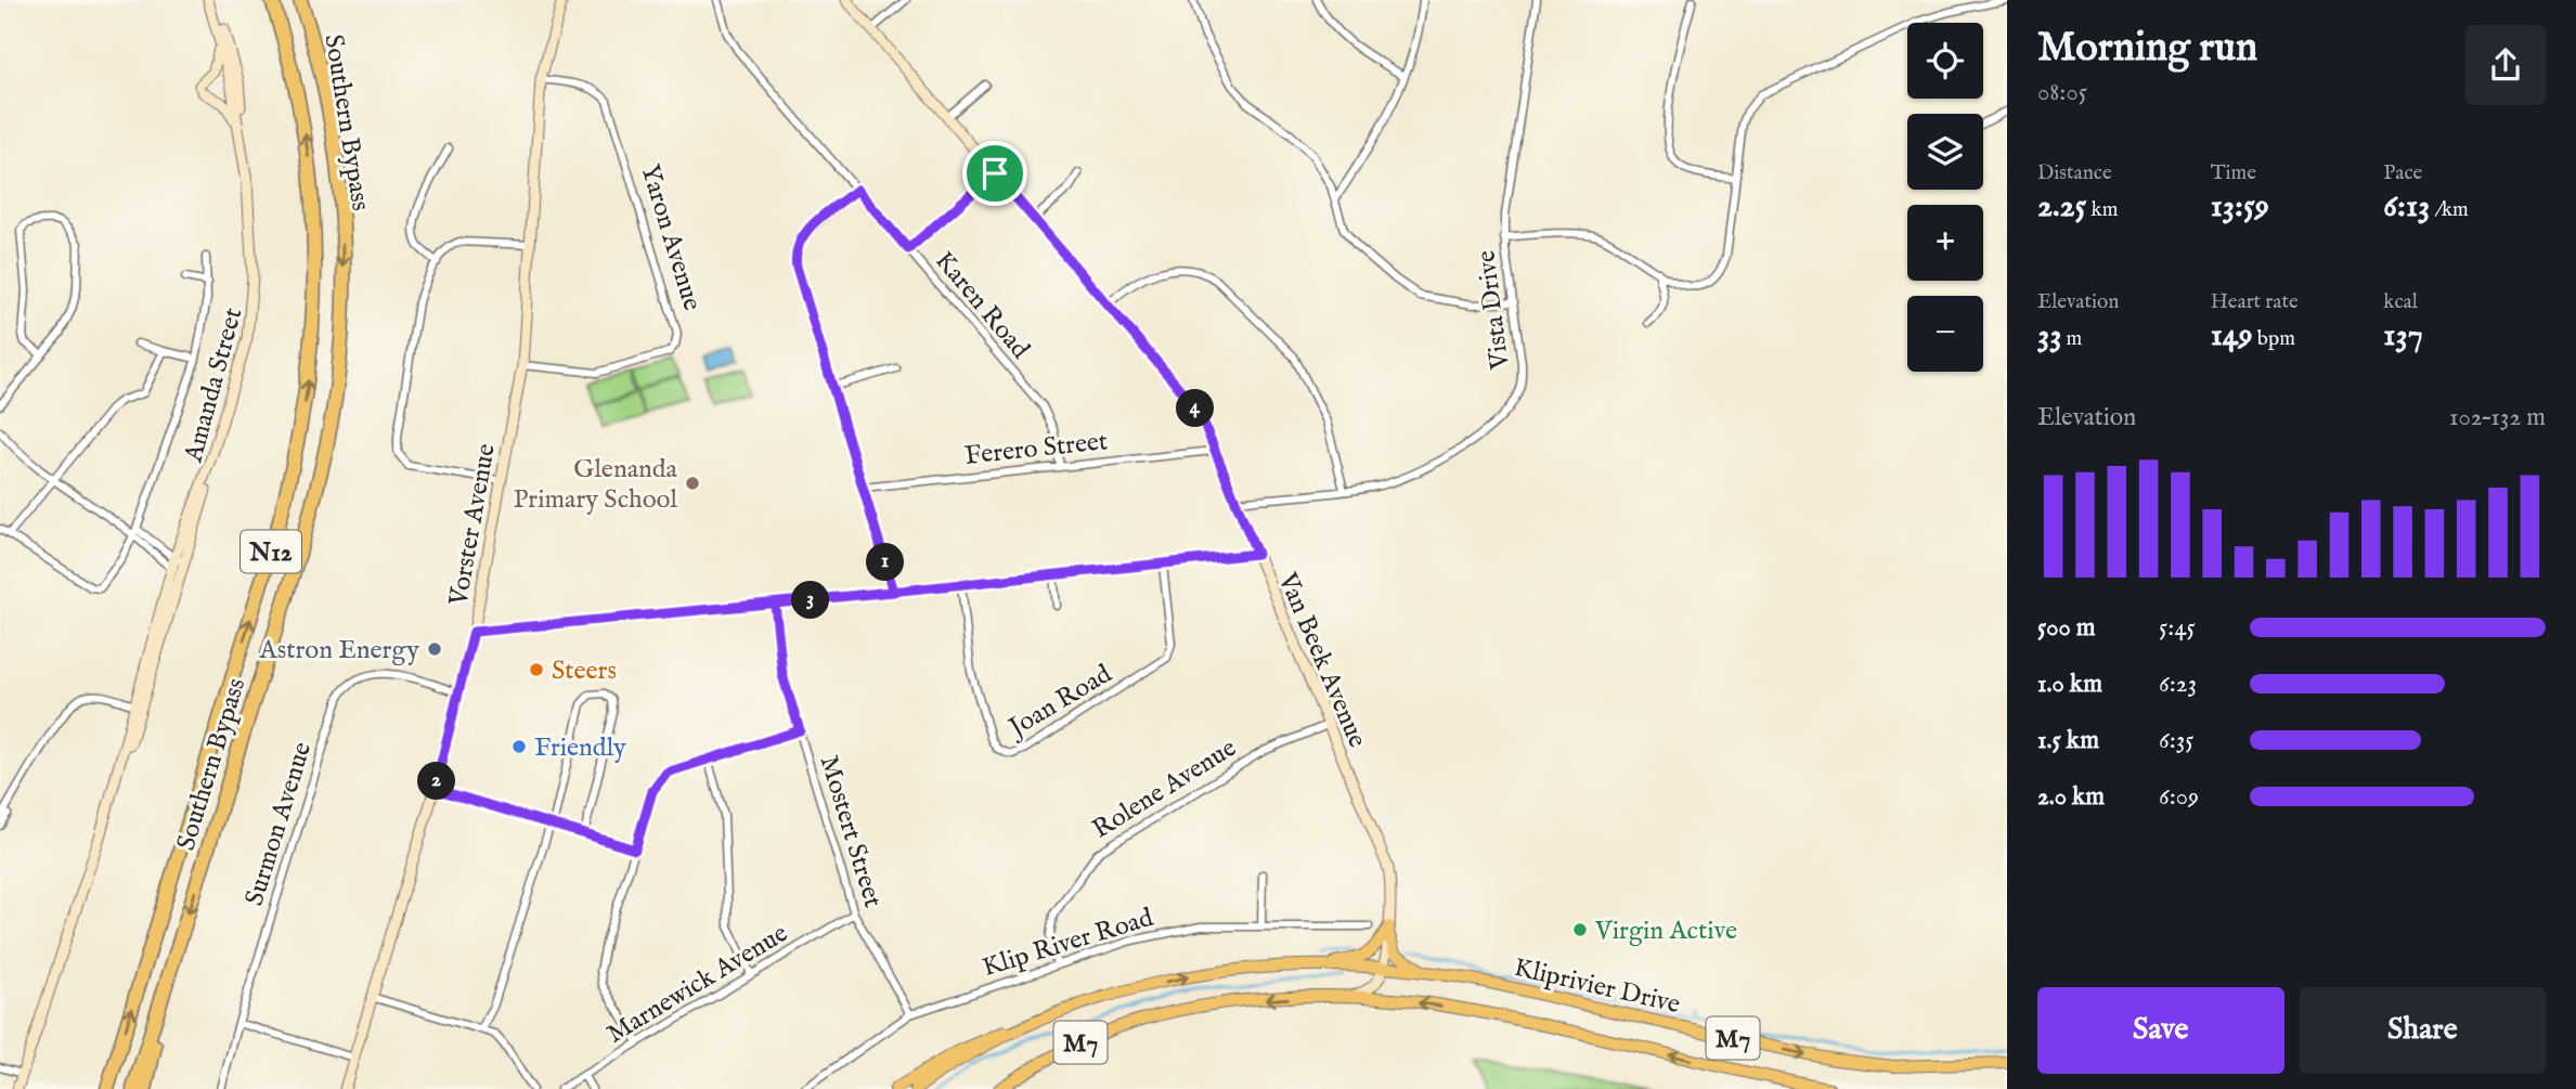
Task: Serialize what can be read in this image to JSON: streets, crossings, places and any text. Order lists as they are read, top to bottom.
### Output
{
  "streets": {
    "highway": ["Southern Bypass", "N12"],
    "main road": ["Kliprivier Drive", "M7"],
    "street": [
      "Yaron Avenue",
      "Karen Road",
      "Vista Drive",
      "Amanda Street",
      "Ferero Street",
      "Vorster Avenue",
      "Van Beek Avenue",
      "Joan Road",
      "Rolene Avenue",
      "Surmon Avenue",
      "Mostert Street",
      "Klip River Road",
      "Marnewick Avenue"
    ]
  },
  "crossings": [
    ["Yaron Avenue", "Vorster Avenue"],
    ["Karen Road", "Ferero Street"],
    ["Vista Drive", "Van Beek Avenue"],
    ["Ferero Street", "Van Beek Avenue"],
    ["Vorster Avenue", "Surmon Avenue"],
    ["Van Beek Avenue", "Rolene Avenue"],
    ["Van Beek Avenue", "Kliprivier Drive"],
    ["Rolene Avenue", "Klip River Road"],
    ["Mostert Street", "Klip River Road"],
    ["Mostert Street", "Marnewick Avenue"],
    ["Kliprivier Drive", "M7"]
  ],
  "places": [
    "Glenanda Primary School",
    "Astron Energy",
    "Steers",
    "Friendly",
    "Virgin Active"
  ],
  "page": {
    "heading": ["Morning run", "08:05"],
    "map_buttons": ["+", "−"],
    "stats": [
      ["Distance", "2.25 km"],
      ["Time", "13:59"],
      ["Pace", "6:13 /km"],
      ["Elevation", "33 m"],
      ["Heart rate", "149 bpm"],
      ["kcal", "137"]
    ],
    "chart": ["Elevation", "102–132 m"],
    "pins": [
      "4",
      "1",
      "3",
      "2"
    ],
    "list": [
      {
        "name": "500 m",
        "note": "5:45"
      },
      {
        "name": "1.0 km",
        "note": "6:23"
      },
      {
        "name": "1.5 km",
        "note": "6:35"
      },
      {
        "name": "2.0 km",
        "note": "6:09"
      }
    ],
    "buttons": ["Save", "Share"]
  }
}
